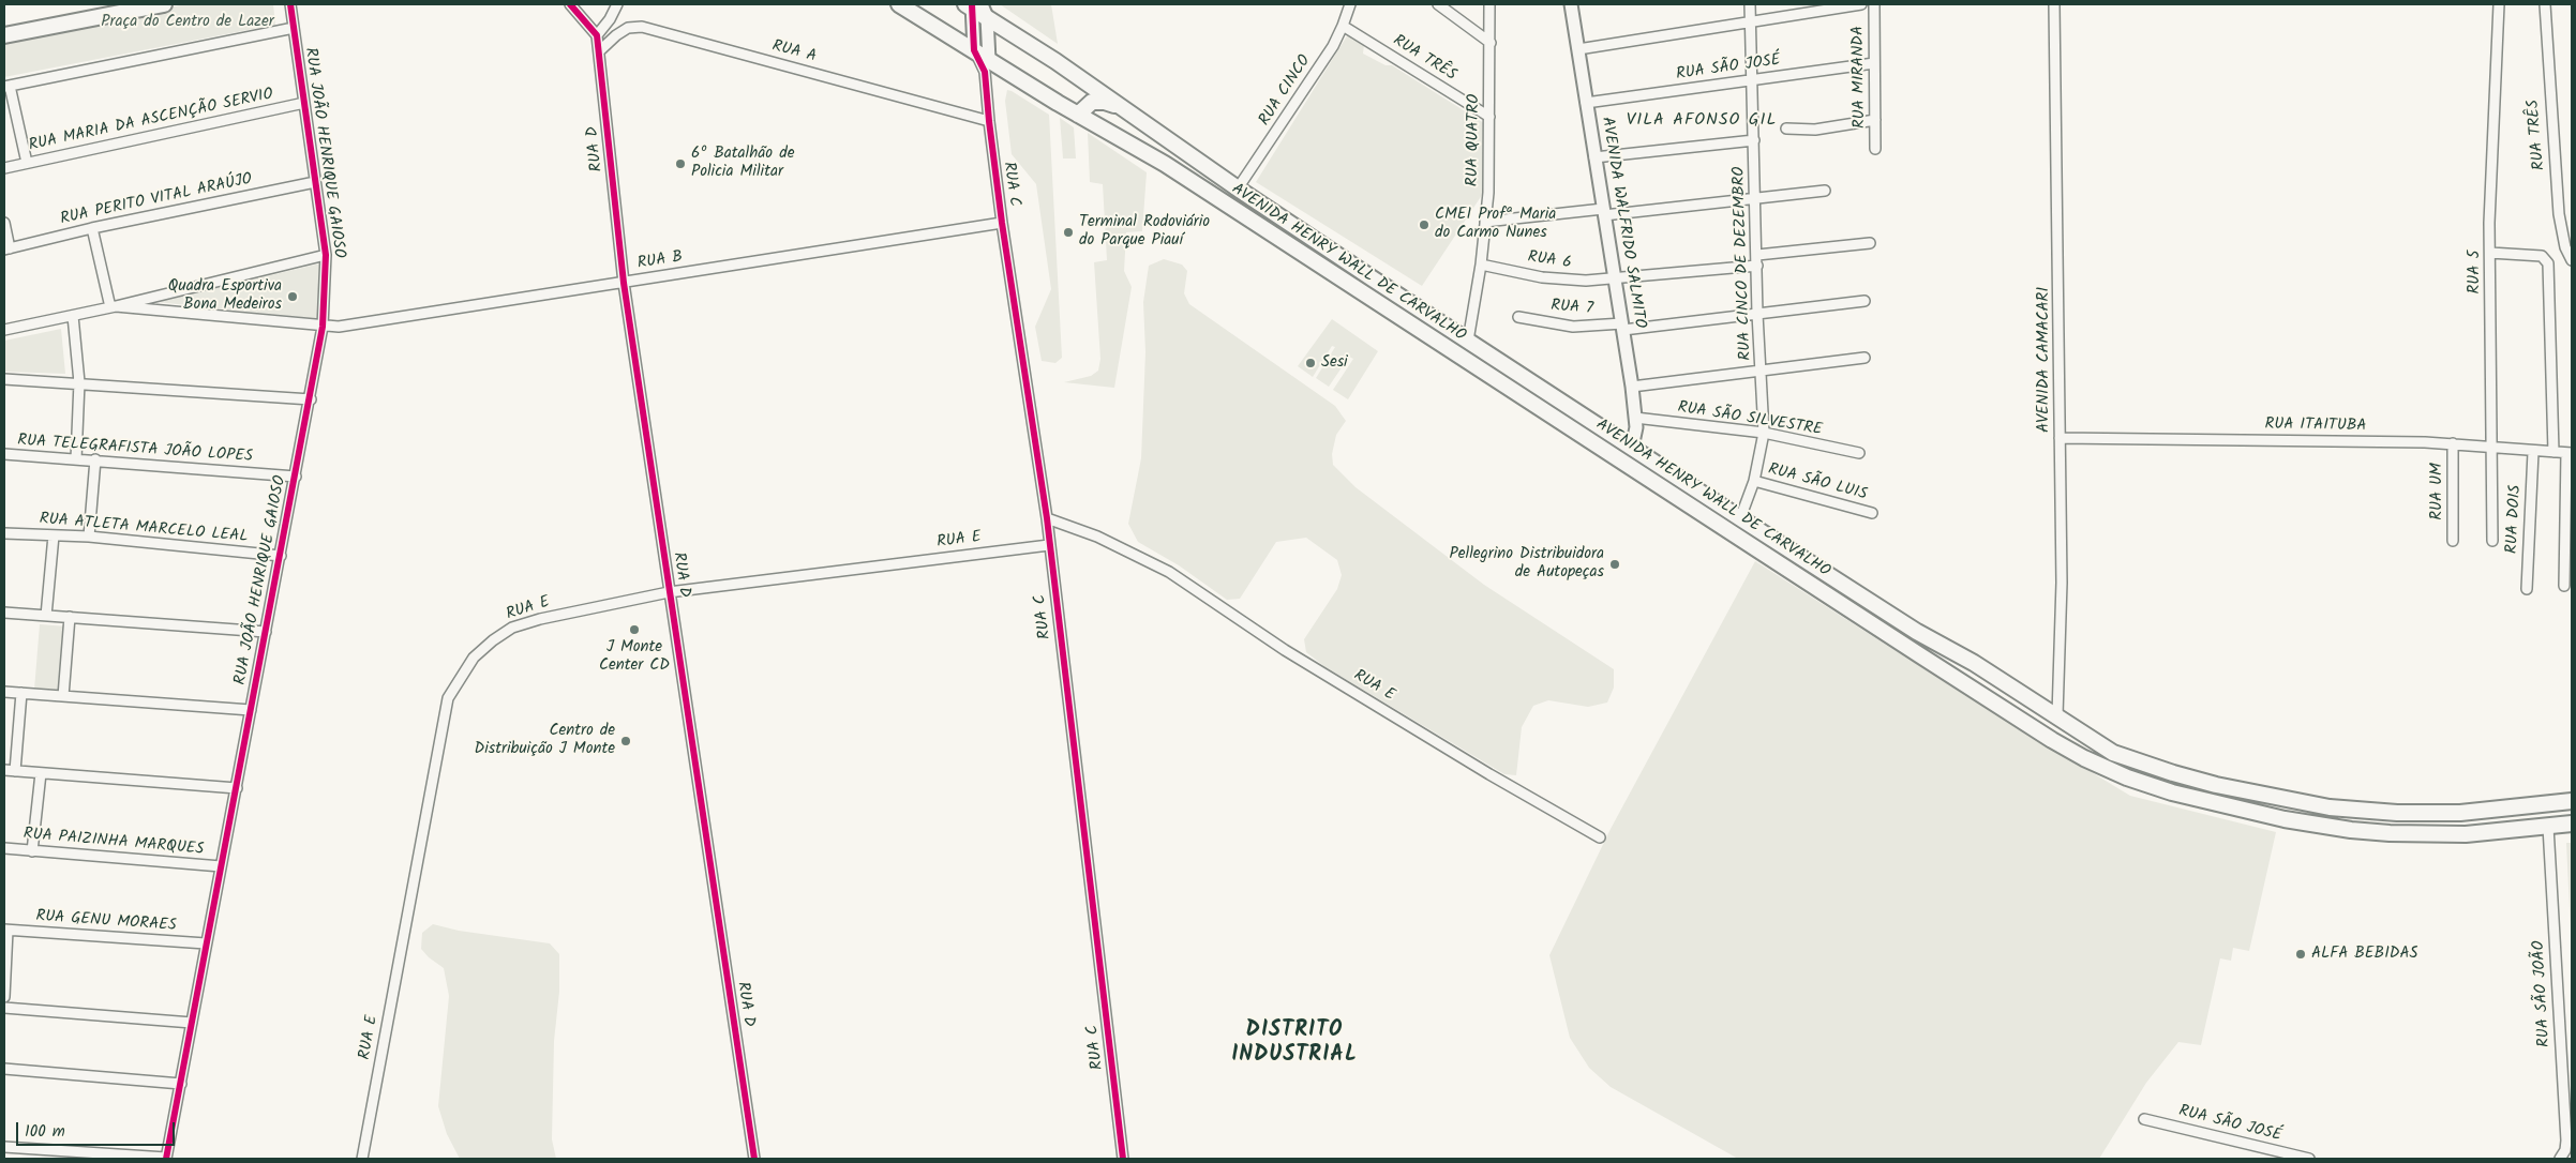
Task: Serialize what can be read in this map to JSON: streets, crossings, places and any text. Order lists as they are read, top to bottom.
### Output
{
  "streets": {
    "main road": ["AVENIDA HENRY WALL DE CARVALHO"],
    "street": [
      "RUA A",
      "RUA TRÊS",
      "RUA SÃO JOSÉ",
      "RUA MIRANDA",
      "RUA CINCO",
      "RUA MARIA DA ASCENÇÃO SERVIO",
      "RUA QUATRO",
      "RUA D",
      "RUA JOÃO HENRIQUE GAIOSO",
      "RUA C",
      "RUA PERITO VITAL ARAÚJO",
      "AVENIDA WALFRIDO SALMITO",
      "RUA B",
      "RUA 6",
      "RUA CINCO DE DEZEMBRO",
      "RUA 5",
      "RUA 7",
      "AVENIDA CAMACARI",
      "RUA SÃO SILVESTRE",
      "RUA ITAITUBA",
      "RUA TELEGRAFISTA JOÃO LOPES",
      "RUA SÃO LUIS",
      "RUA UM",
      "RUA DOIS",
      "RUA ATLETA MARCELO LEAL",
      "RUA E",
      "RUA PAIZINHA MARQUES",
      "RUA GENU MORAES",
      "RUA SÃO JOÃO"
    ]
  },
  "crossings": [
    ["RUA A", "RUA D"],
    ["RUA A", "RUA C"],
    ["RUA TRÊS", "RUA CINCO"],
    ["RUA TRÊS", "RUA QUATRO"],
    ["RUA SÃO JOSÉ", "RUA MIRANDA"],
    ["RUA SÃO JOSÉ", "AVENIDA WALFRIDO SALMITO"],
    ["RUA SÃO JOSÉ", "RUA CINCO DE DEZEMBRO"],
    ["RUA CINCO", "AVENIDA HENRY WALL DE CARVALHO"],
    ["RUA MARIA DA ASCENÇÃO SERVIO", "RUA JOÃO HENRIQUE GAIOSO"],
    ["RUA QUATRO", "RUA 6"],
    ["RUA QUATRO", "AVENIDA HENRY WALL DE CARVALHO"],
    ["RUA D", "RUA B"],
    ["RUA D", "RUA E"],
    ["RUA JOÃO HENRIQUE GAIOSO", "RUA PERITO VITAL ARAÚJO"],
    ["RUA JOÃO HENRIQUE GAIOSO", "RUA B"],
    ["RUA JOÃO HENRIQUE GAIOSO", "RUA TELEGRAFISTA JOÃO LOPES"],
    ["RUA JOÃO HENRIQUE GAIOSO", "RUA ATLETA MARCELO LEAL"],
    ["RUA JOÃO HENRIQUE GAIOSO", "RUA PAIZINHA MARQUES"],
    ["RUA JOÃO HENRIQUE GAIOSO", "RUA GENU MORAES"],
    ["RUA C", "RUA B"],
    ["RUA C", "AVENIDA HENRY WALL DE CARVALHO"],
    ["RUA C", "RUA E"],
    ["AVENIDA WALFRIDO SALMITO", "RUA 6"],
    ["AVENIDA WALFRIDO SALMITO", "AVENIDA HENRY WALL DE CARVALHO"],
    ["AVENIDA WALFRIDO SALMITO", "RUA 7"],
    ["AVENIDA WALFRIDO SALMITO", "RUA SÃO SILVESTRE"],
    ["RUA 6", "RUA CINCO DE DEZEMBRO"],
    ["AVENIDA HENRY WALL DE CARVALHO", "RUA CINCO DE DEZEMBRO"],
    ["AVENIDA HENRY WALL DE CARVALHO", "AVENIDA CAMACARI"],
    ["AVENIDA HENRY WALL DE CARVALHO", "RUA SÃO JOÃO"],
    ["RUA CINCO DE DEZEMBRO", "RUA 7"],
    ["RUA CINCO DE DEZEMBRO", "RUA SÃO SILVESTRE"],
    ["RUA CINCO DE DEZEMBRO", "RUA SÃO LUIS"],
    ["RUA 5", "RUA ITAITUBA"],
    ["AVENIDA CAMACARI", "RUA ITAITUBA"],
    ["RUA ITAITUBA", "RUA UM"],
    ["RUA ITAITUBA", "RUA DOIS"]
  ],
  "districts": ["VILA AFONSO GIL", "DISTRITO INDUSTRIAL"],
  "parks": ["Praça do Centro de Lazer"],
  "places": [
    "6º Batalhão de Policia Militar",
    "CMEI Profª Maria do Carmo Nunes",
    "Terminal Rodoviário do Parque Piauí",
    "Quadra Esportiva Bona Medeiros",
    "Sesi",
    "Pellegrino Distribuidora de Autopeças",
    "J Monte Center CD",
    "Centro de Distribuição J Monte",
    "ALFA BEBIDAS"
  ],
  "scale_bar": "100 m"
}
